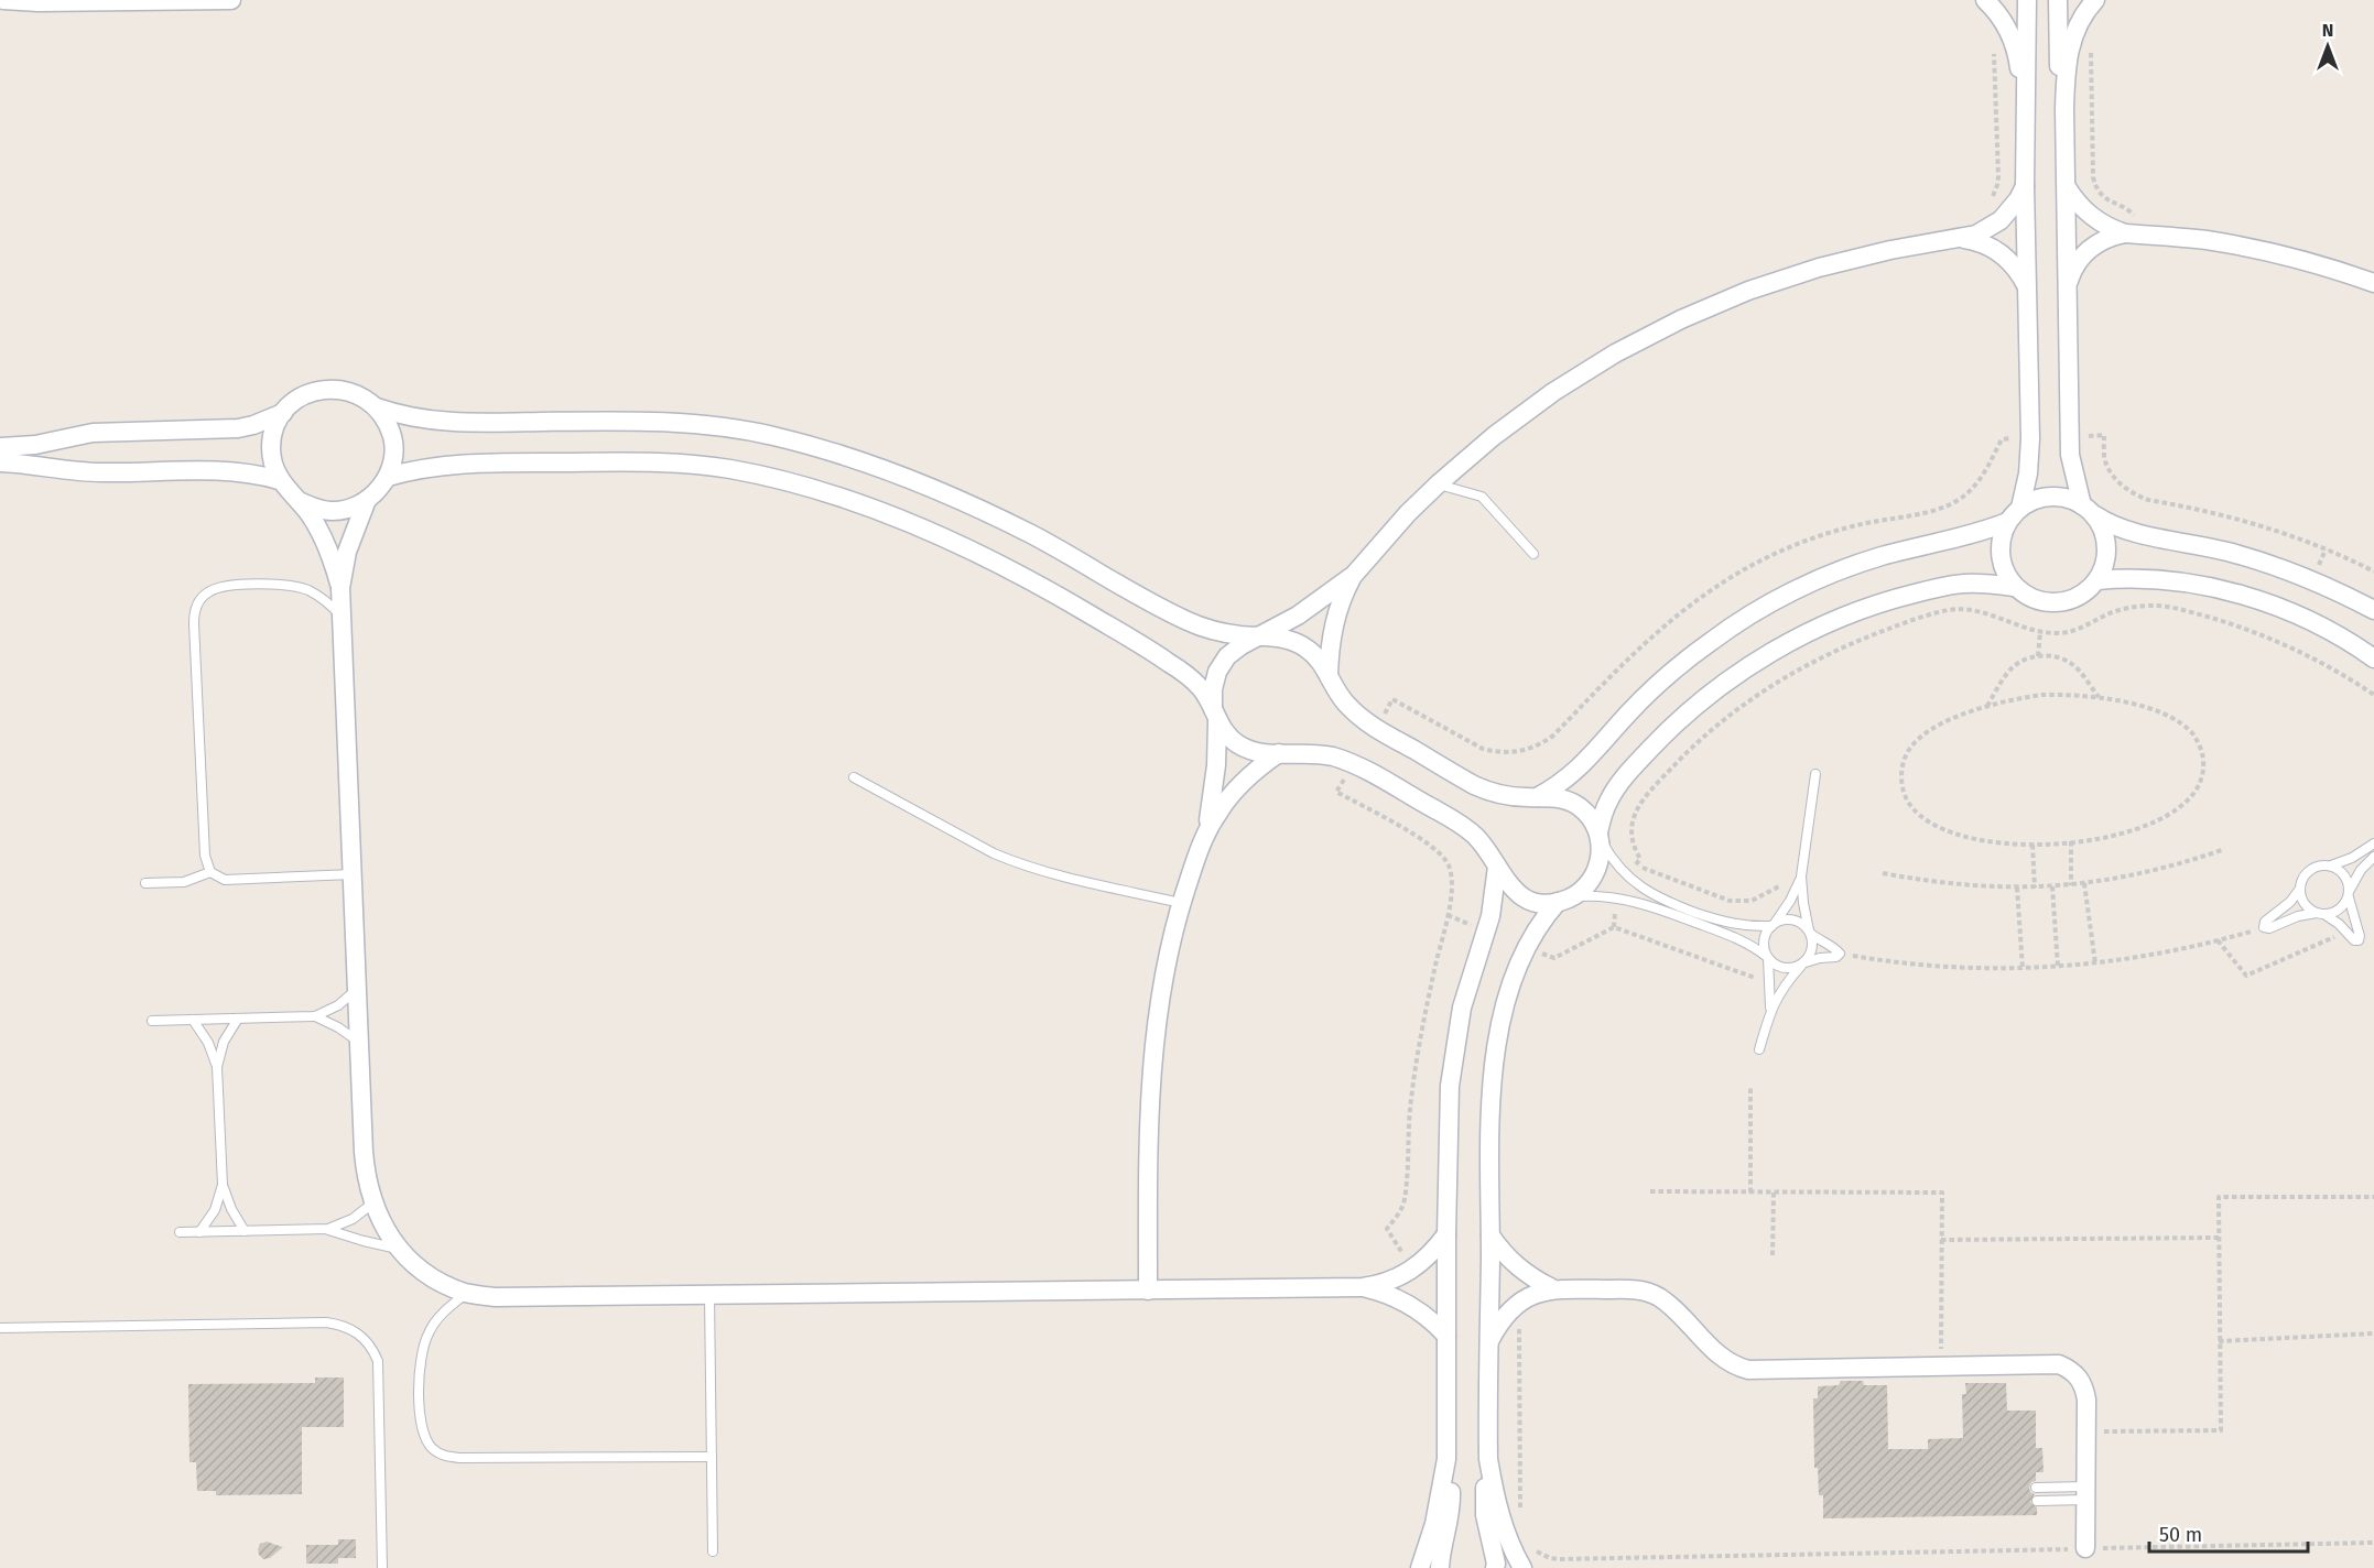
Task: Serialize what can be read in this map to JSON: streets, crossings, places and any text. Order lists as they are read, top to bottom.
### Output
{
  "scale_bar": "50 m",
  "north": "top"
}
